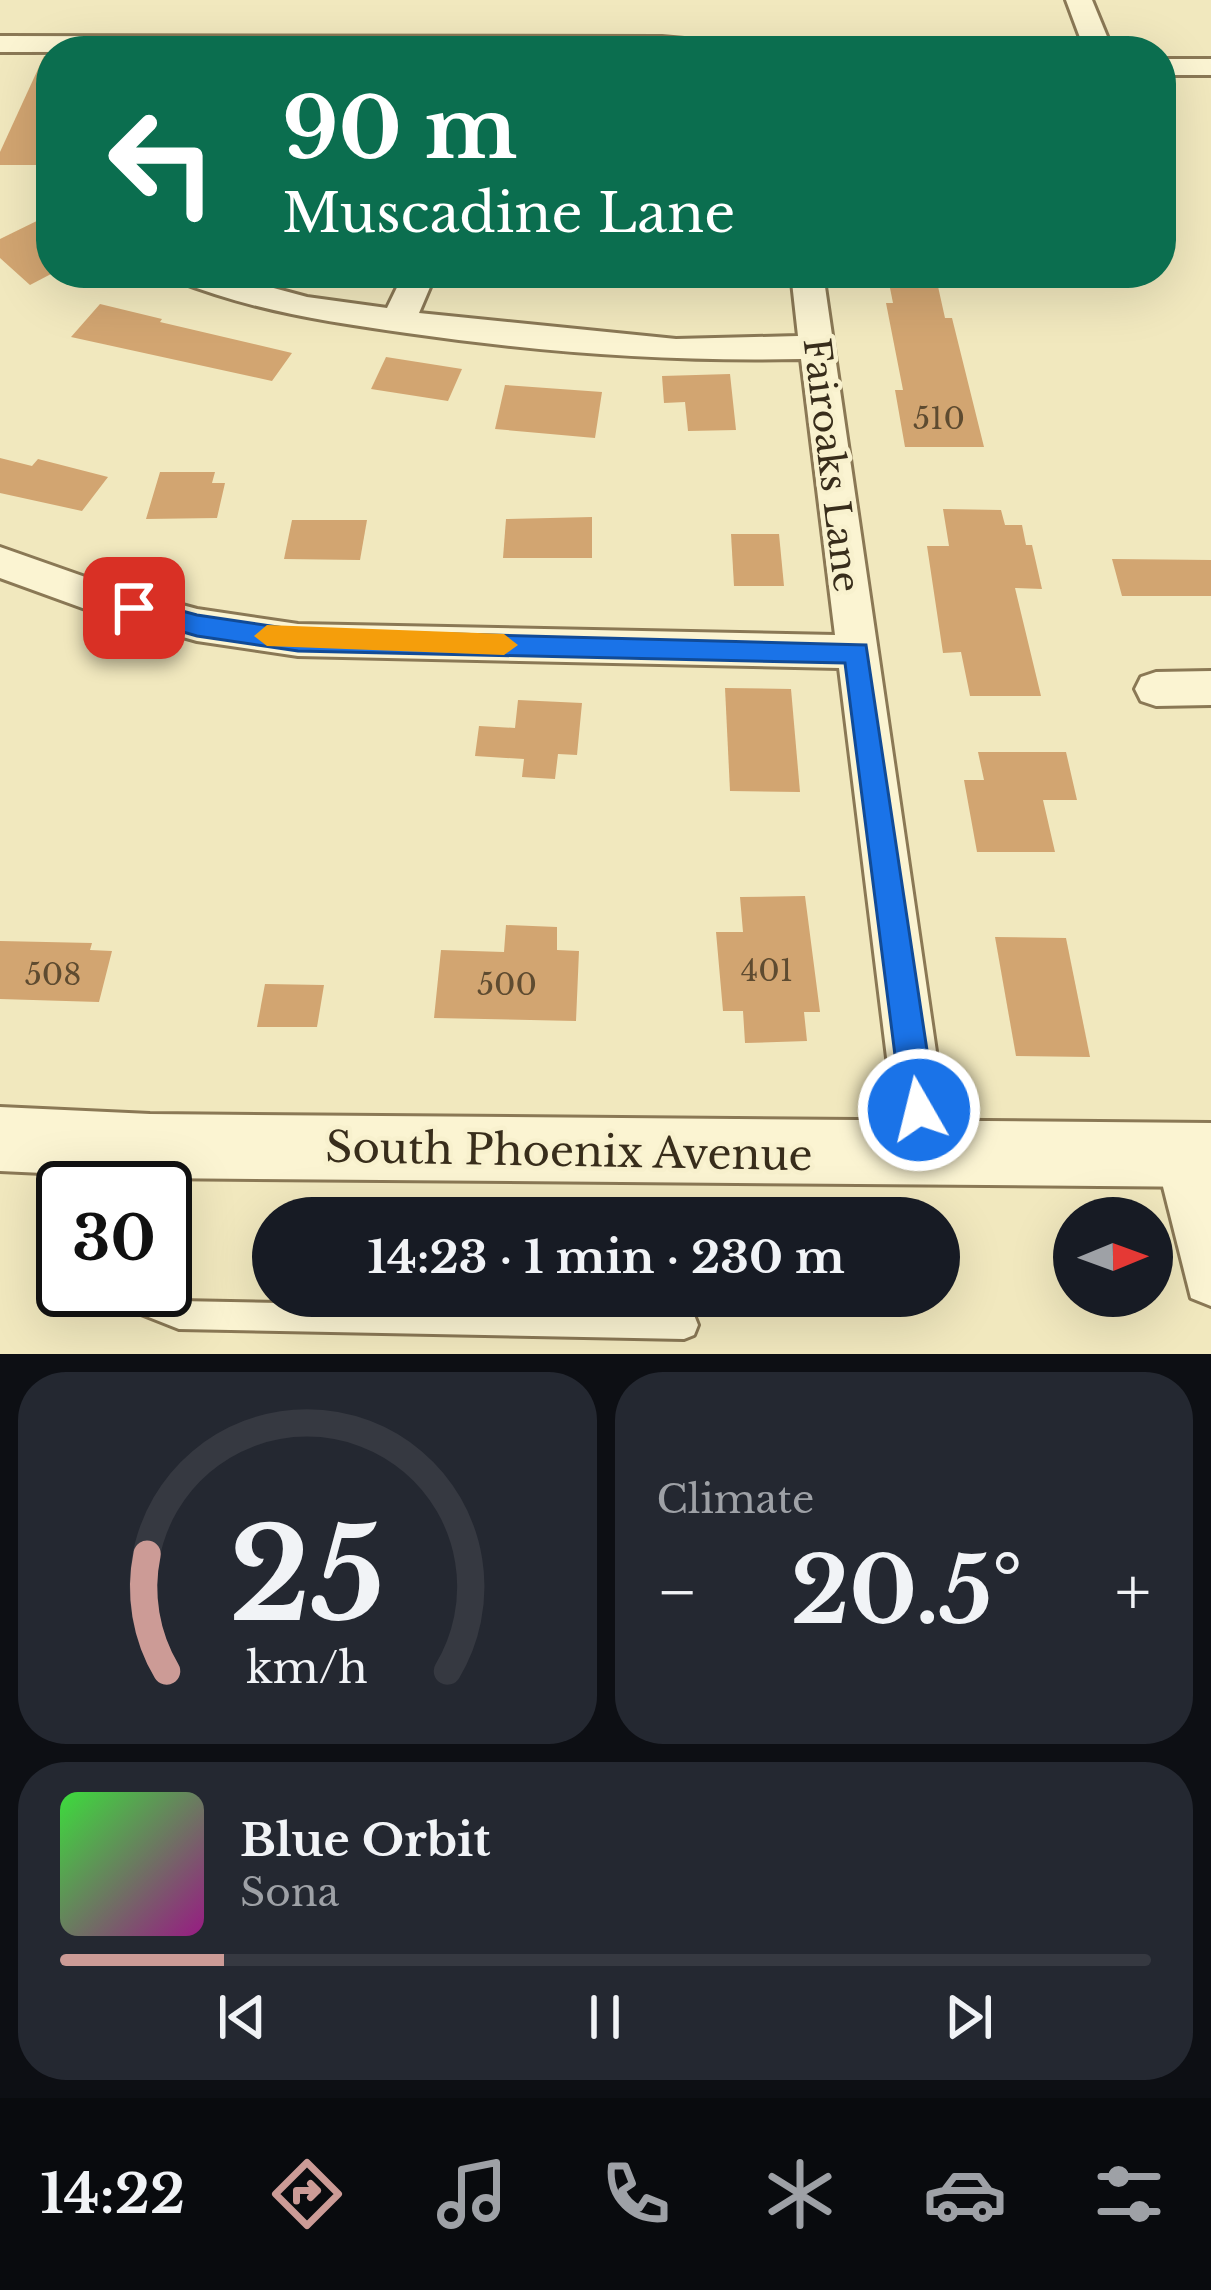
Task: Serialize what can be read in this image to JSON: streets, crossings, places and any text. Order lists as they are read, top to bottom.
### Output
{
  "streets": {
    "street": ["Fairoaks Lane", "South Phoenix Avenue"]
  },
  "crossings": [
    ["Fairoaks Lane", "South Phoenix Avenue"]
  ],
  "house_numbers": [
    "510",
    "401",
    "508",
    "500"
  ],
  "north": "right",
  "page": {
    "turn": ["90 m", "Muscadine Lane"],
    "limit": "30",
    "trip": "14:23 · 1 min · 230 m",
    "tile": "Climate",
    "heat": ["−", "20.5°", "+"],
    "song": ["Blue Orbit", "Sona"],
    "tabs": "14:22",
    "gauge": ["25", "km/h"]
  }
}
